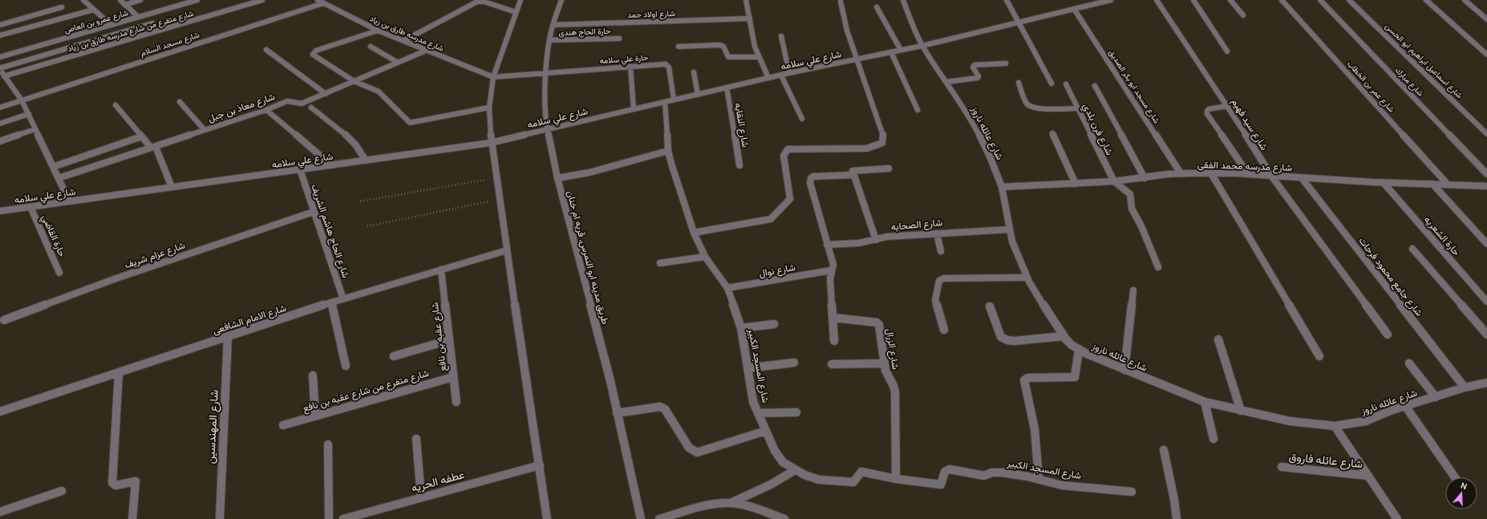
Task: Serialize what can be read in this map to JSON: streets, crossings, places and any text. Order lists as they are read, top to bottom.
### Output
{
  "streets": {
    "street": [
      "شارع اولاد حمد",
      "شارع عمرو بن العاص",
      "شارع متفرع من شارع مدرسه طارق بن زياد",
      "حارة الحاج هندى",
      "شارع مدرسه طارق بن زياد",
      "شارع مسجد السلام",
      "حارة علي سلامه",
      "شارع علي سلامه",
      "شارع اسماعيل ابراهيم ابو الحسن",
      "شارع مبارك",
      "شارع مسجد ابو بكر الصديق",
      "شارع عمر بن الخطاب",
      "شارع معاذ بن جبل",
      "شارع سيد فهيم",
      "شارع النقابه",
      "شارع فرن بلدي",
      "شارع عائله ناروز",
      "شارع مدرسه محمد الفقى",
      "شارع الصحابه",
      "شارع الحاج هاشم الشريف",
      "حارة القاضي",
      "حارة الشعريه",
      "شارع عزام شريف",
      "طريق مدينه ابو النمرس, قريه ام خنان",
      "شارع نوال",
      "شارع جامع محمود فرحات",
      "شارع الامام الشافعى",
      "شارع عقبه بن نافع",
      "شارع الزرال",
      "شارع المسجد الكبير",
      "شارع متفرع من شارع عقبه بن نافع",
      "شارع المهندسين",
      "شارع عائله فاروق",
      "عطفه الحريه"
    ]
  },
  "crossings": [
    ["شارع اولاد حمد", "طريق مدينه ابو النمرس, قريه ام خنان"],
    ["حارة الحاج هندى", "طريق مدينه ابو النمرس, قريه ام خنان"],
    ["شارع مدرسه طارق بن زياد", "شارع مسجد السلام"],
    ["شارع مدرسه طارق بن زياد", "حارة علي سلامه"],
    ["شارع مدرسه طارق بن زياد", "شارع معاذ بن جبل"],
    ["حارة علي سلامه", "شارع علي سلامه"],
    ["حارة علي سلامه", "طريق مدينه ابو النمرس, قريه ام خنان"],
    ["شارع علي سلامه", "شارع مسجد ابو بكر الصديق"],
    ["شارع علي سلامه", "شارع النقابه"],
    ["شارع علي سلامه", "شارع عائله ناروز"],
    ["شارع علي سلامه", "شارع الحاج هاشم الشريف"],
    ["شارع علي سلامه", "حارة القاضي"],
    ["شارع علي سلامه", "طريق مدينه ابو النمرس, قريه ام خنان"],
    ["شارع علي سلامه", "شارع المسجد الكبير"],
    ["شارع مسجد ابو بكر الصديق", "شارع مدرسه محمد الفقى"],
    ["شارع عمر بن الخطاب", "شارع مدرسه محمد الفقى"],
    ["شارع سيد فهيم", "شارع مدرسه محمد الفقى"],
    ["شارع فرن بلدي", "شارع مدرسه محمد الفقى"],
    ["شارع عائله ناروز", "شارع مدرسه محمد الفقى"],
    ["شارع عائله ناروز", "شارع الصحابه"],
    ["شارع عائله ناروز", "شارع جامع محمود فرحات"],
    ["شارع مدرسه محمد الفقى", "حارة الشعريه"],
    ["شارع مدرسه محمد الفقى", "شارع جامع محمود فرحات"],
    ["شارع الحاج هاشم الشريف", "شارع عزام شريف"],
    ["شارع الحاج هاشم الشريف", "شارع الامام الشافعى"],
    ["شارع نوال", "شارع المسجد الكبير"],
    ["شارع الامام الشافعى", "شارع عقبه بن نافع"],
    ["شارع الامام الشافعى", "شارع المهندسين"],
    ["شارع عقبه بن نافع", "شارع متفرع من شارع عقبه بن نافع"],
    ["شارع الزرال", "شارع المسجد الكبير"]
  ],
  "north": "top"
}
